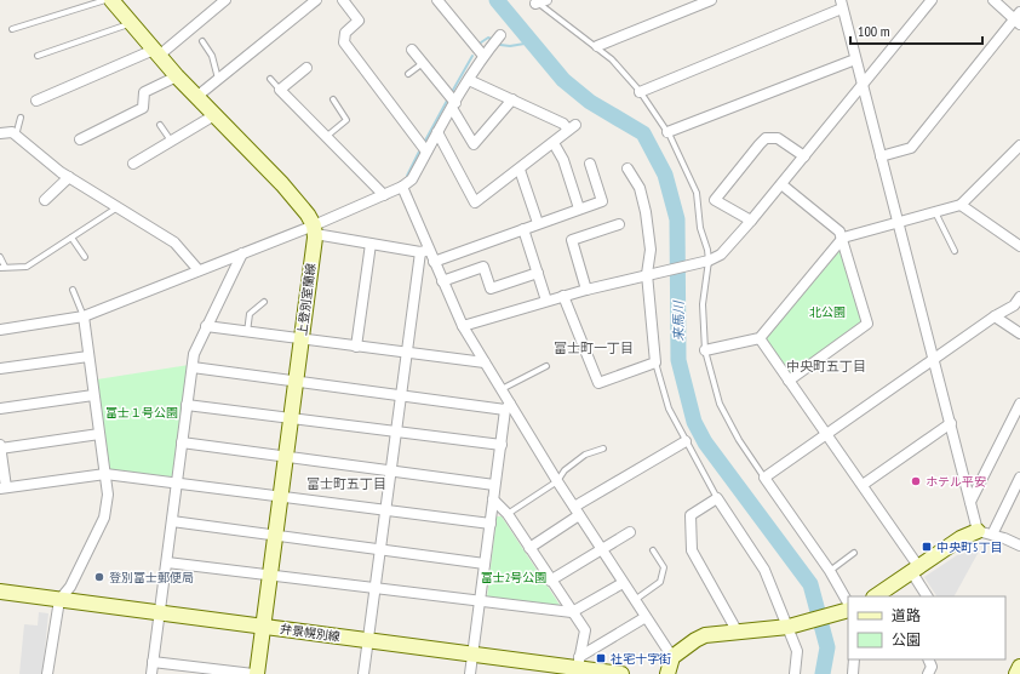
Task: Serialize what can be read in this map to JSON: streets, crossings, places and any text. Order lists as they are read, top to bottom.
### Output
{
  "streets": {
    "main road": ["上登別室蘭線", "弁景幌別線"]
  },
  "crossings": [
    ["上登別室蘭線", "弁景幌別線"]
  ],
  "districts": ["富士町一丁目", "中央町五丁目", "富士町五丁目"],
  "water": ["来馬川"],
  "parks": ["北公園", "富士１号公園", "富士2号公園"],
  "places": {
    "other": ["ホテル平安", "登別富士郵便局"],
    "transit": ["中央町5丁目", "社宅十字街"]
  },
  "legend": ["道路", "公園"],
  "scale_bar": "100 m"
}
